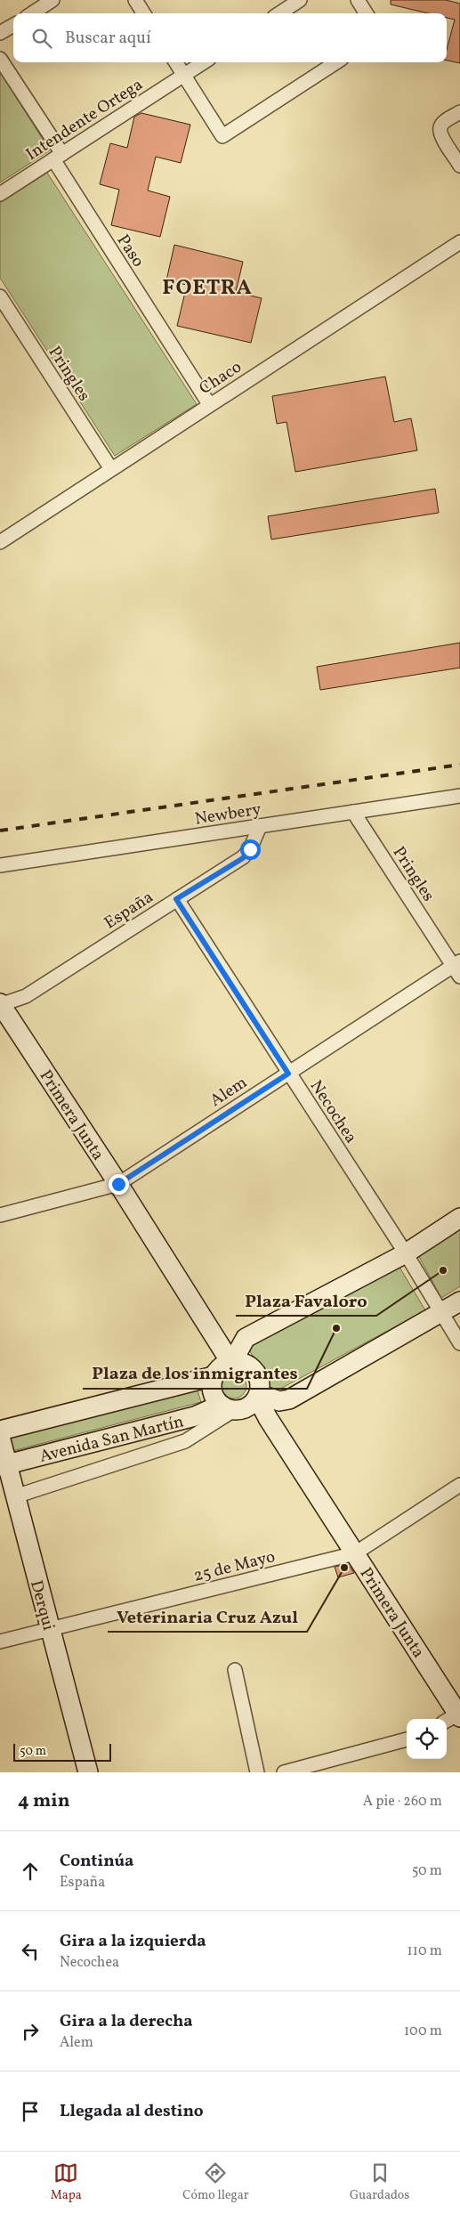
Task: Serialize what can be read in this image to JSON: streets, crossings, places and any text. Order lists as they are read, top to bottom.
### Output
{
  "streets": {
    "main road": ["Primera Junta", "Avenida San Martín", "Derqui"],
    "street": [
      "Intendente Ortega",
      "Paso",
      "Pringles",
      "Chaco",
      "Newbery",
      "España",
      "Alem",
      "Necochea",
      "25 de Mayo"
    ]
  },
  "crossings": [
    ["Intendente Ortega", "Paso"],
    ["Paso", "Chaco"],
    ["Pringles", "Chaco"],
    ["Pringles", "Newbery"],
    ["Pringles", "Alem"],
    ["Newbery", "España"],
    ["España", "Necochea"],
    ["España", "Primera Junta"],
    ["Alem", "Necochea"],
    ["Alem", "Primera Junta"],
    ["Primera Junta", "Avenida San Martín"],
    ["Primera Junta", "25 de Mayo"],
    ["Avenida San Martín", "Derqui"],
    ["25 de Mayo", "Derqui"]
  ],
  "districts": ["FOETRA"],
  "places": ["Plaza Favaloro", "Plaza de los inmigrantes", "Veterinaria Cruz Azul"],
  "scale_bar": "50 m",
  "page": {
    "search": "Buscar aquí",
    "scale": "50 m",
    "heading": ["4 min", "A pie · 260 m"],
    "list": [
      ["Continúa", "España", "50 m"],
      ["Gira a la izquierda", "Necochea", "110 m"],
      ["Gira a la derecha", "Alem", "100 m"],
      "Llegada al destino"
    ],
    "nav": ["Mapa", "Cómo llegar", "Guardados"]
  }
}
